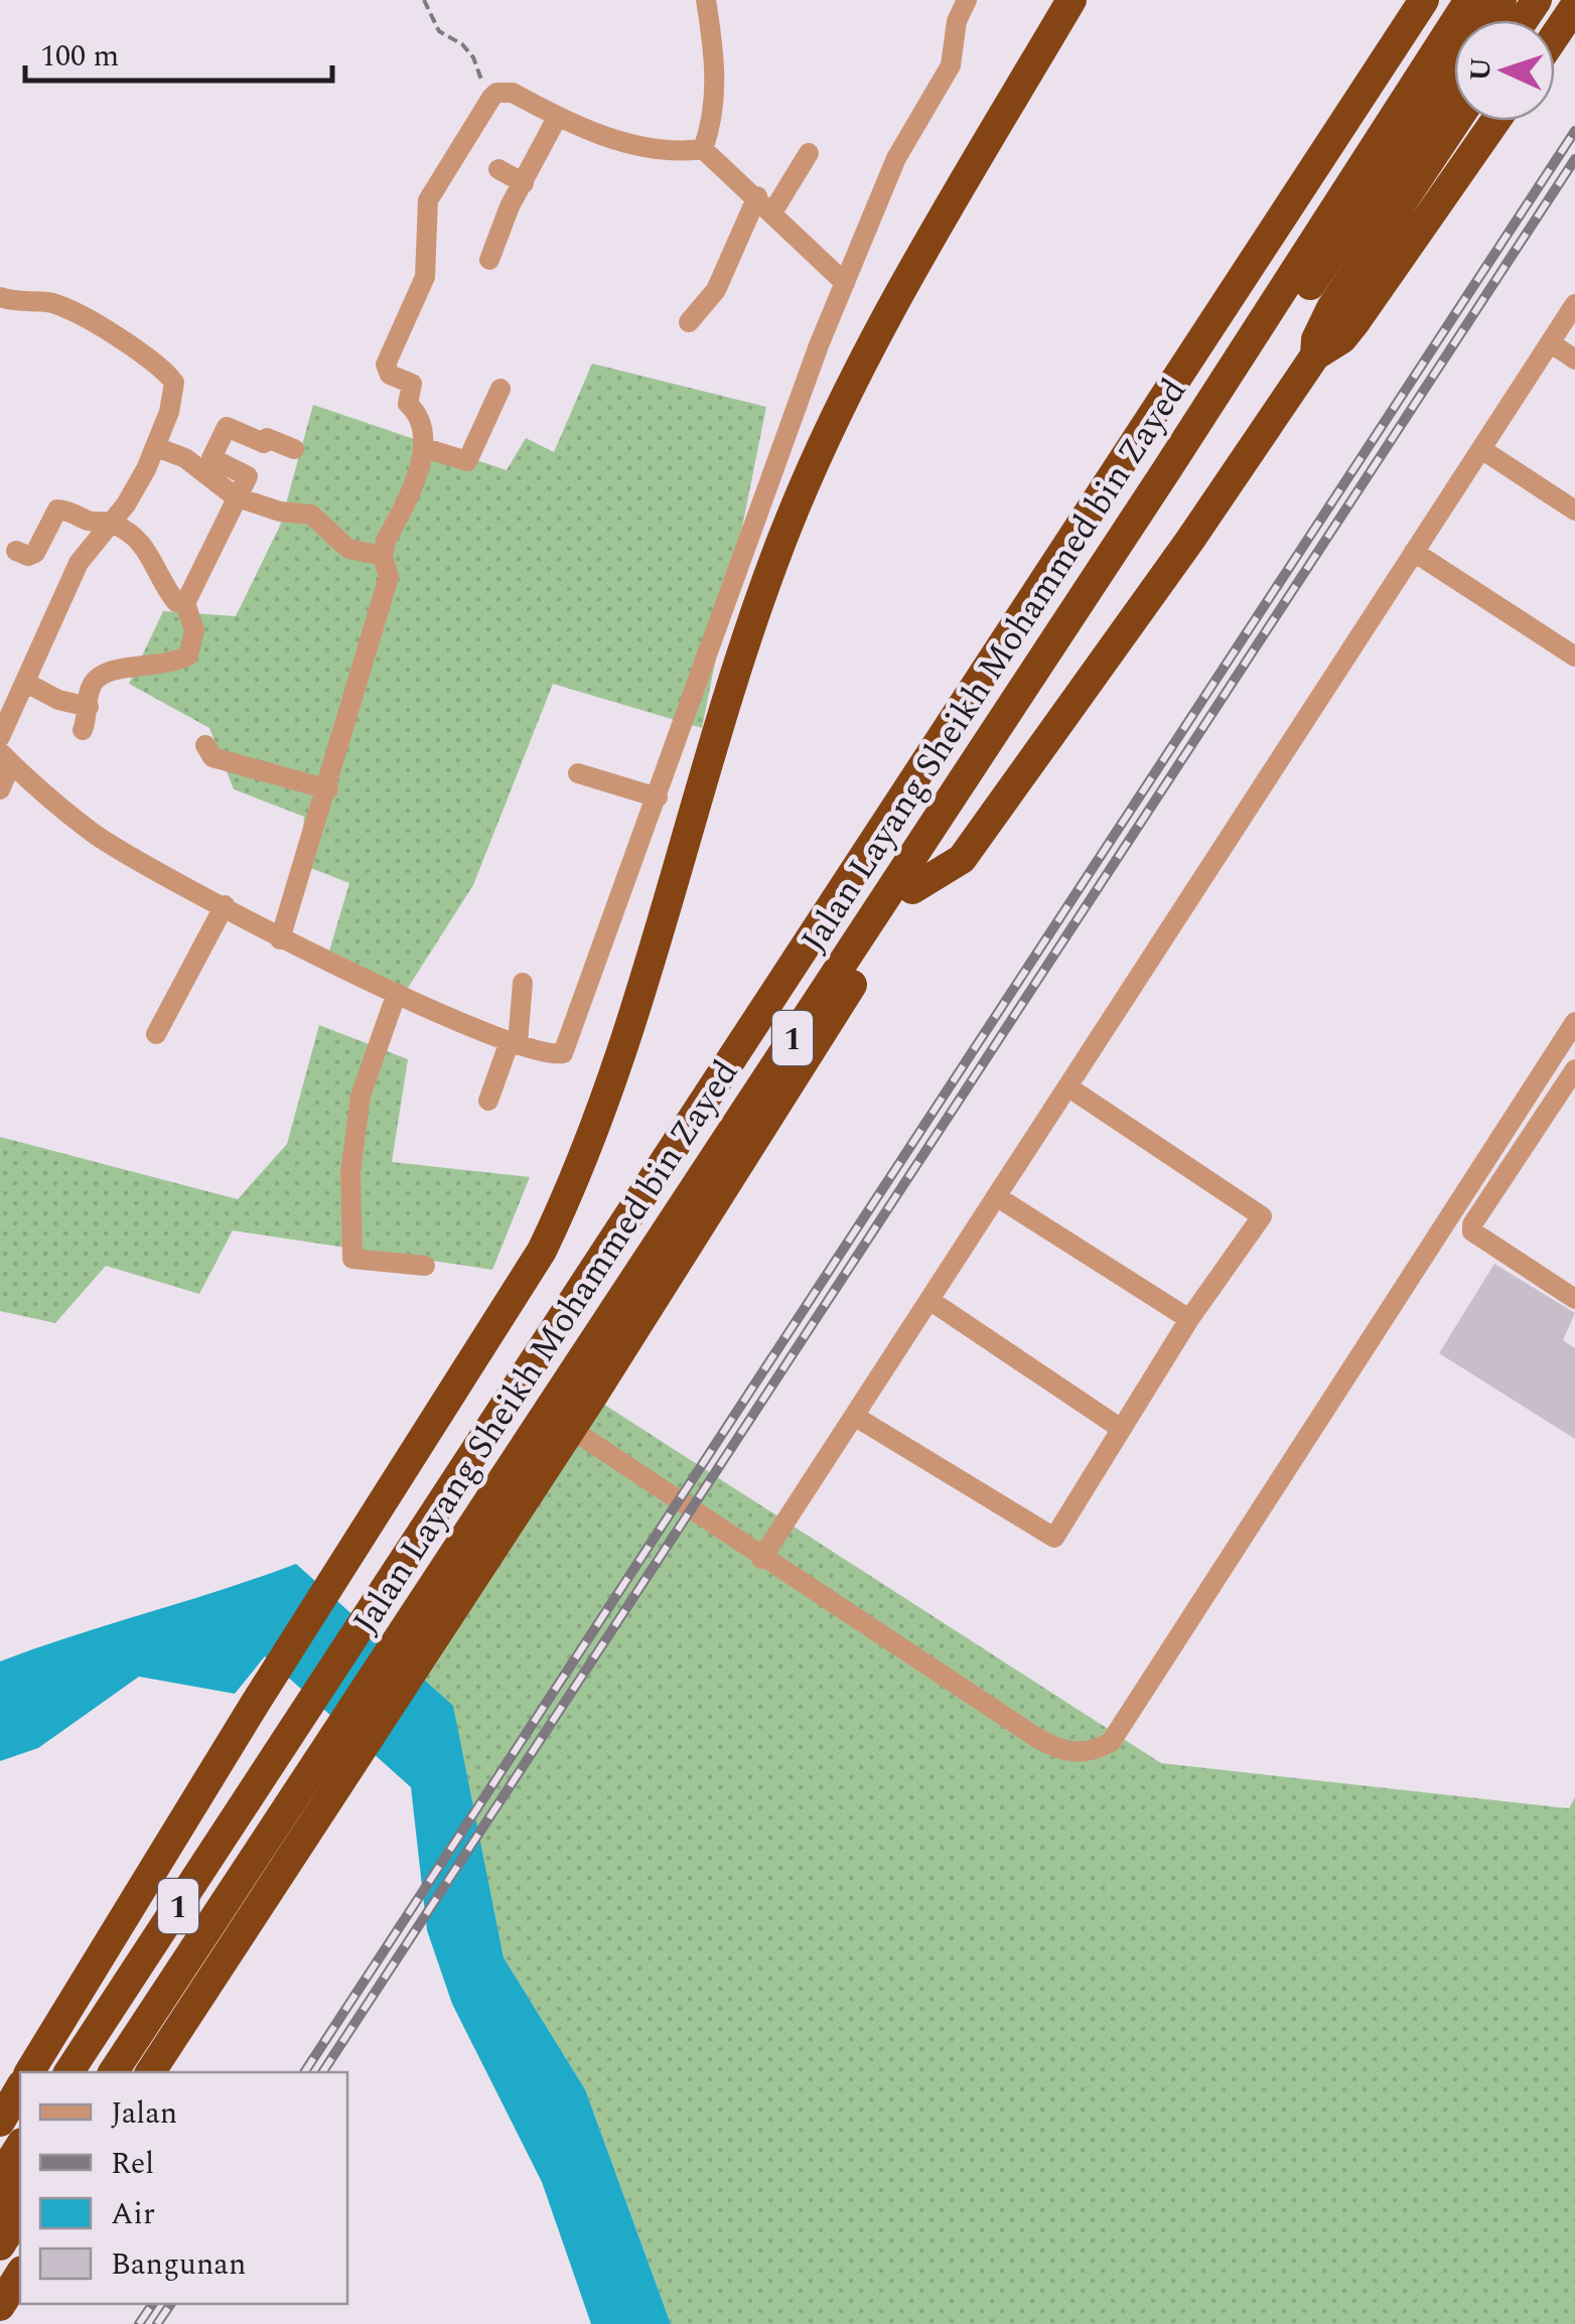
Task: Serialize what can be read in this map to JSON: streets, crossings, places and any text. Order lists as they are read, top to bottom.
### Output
{
  "streets": {
    "highway": ["Jalan Layang Sheikh Mohammed bin Zayed", "1"]
  },
  "legend": [
    "Jalan",
    "Rel",
    "Air",
    "Bangunan"
  ],
  "scale_bar": "100 m",
  "north": "left"
}
